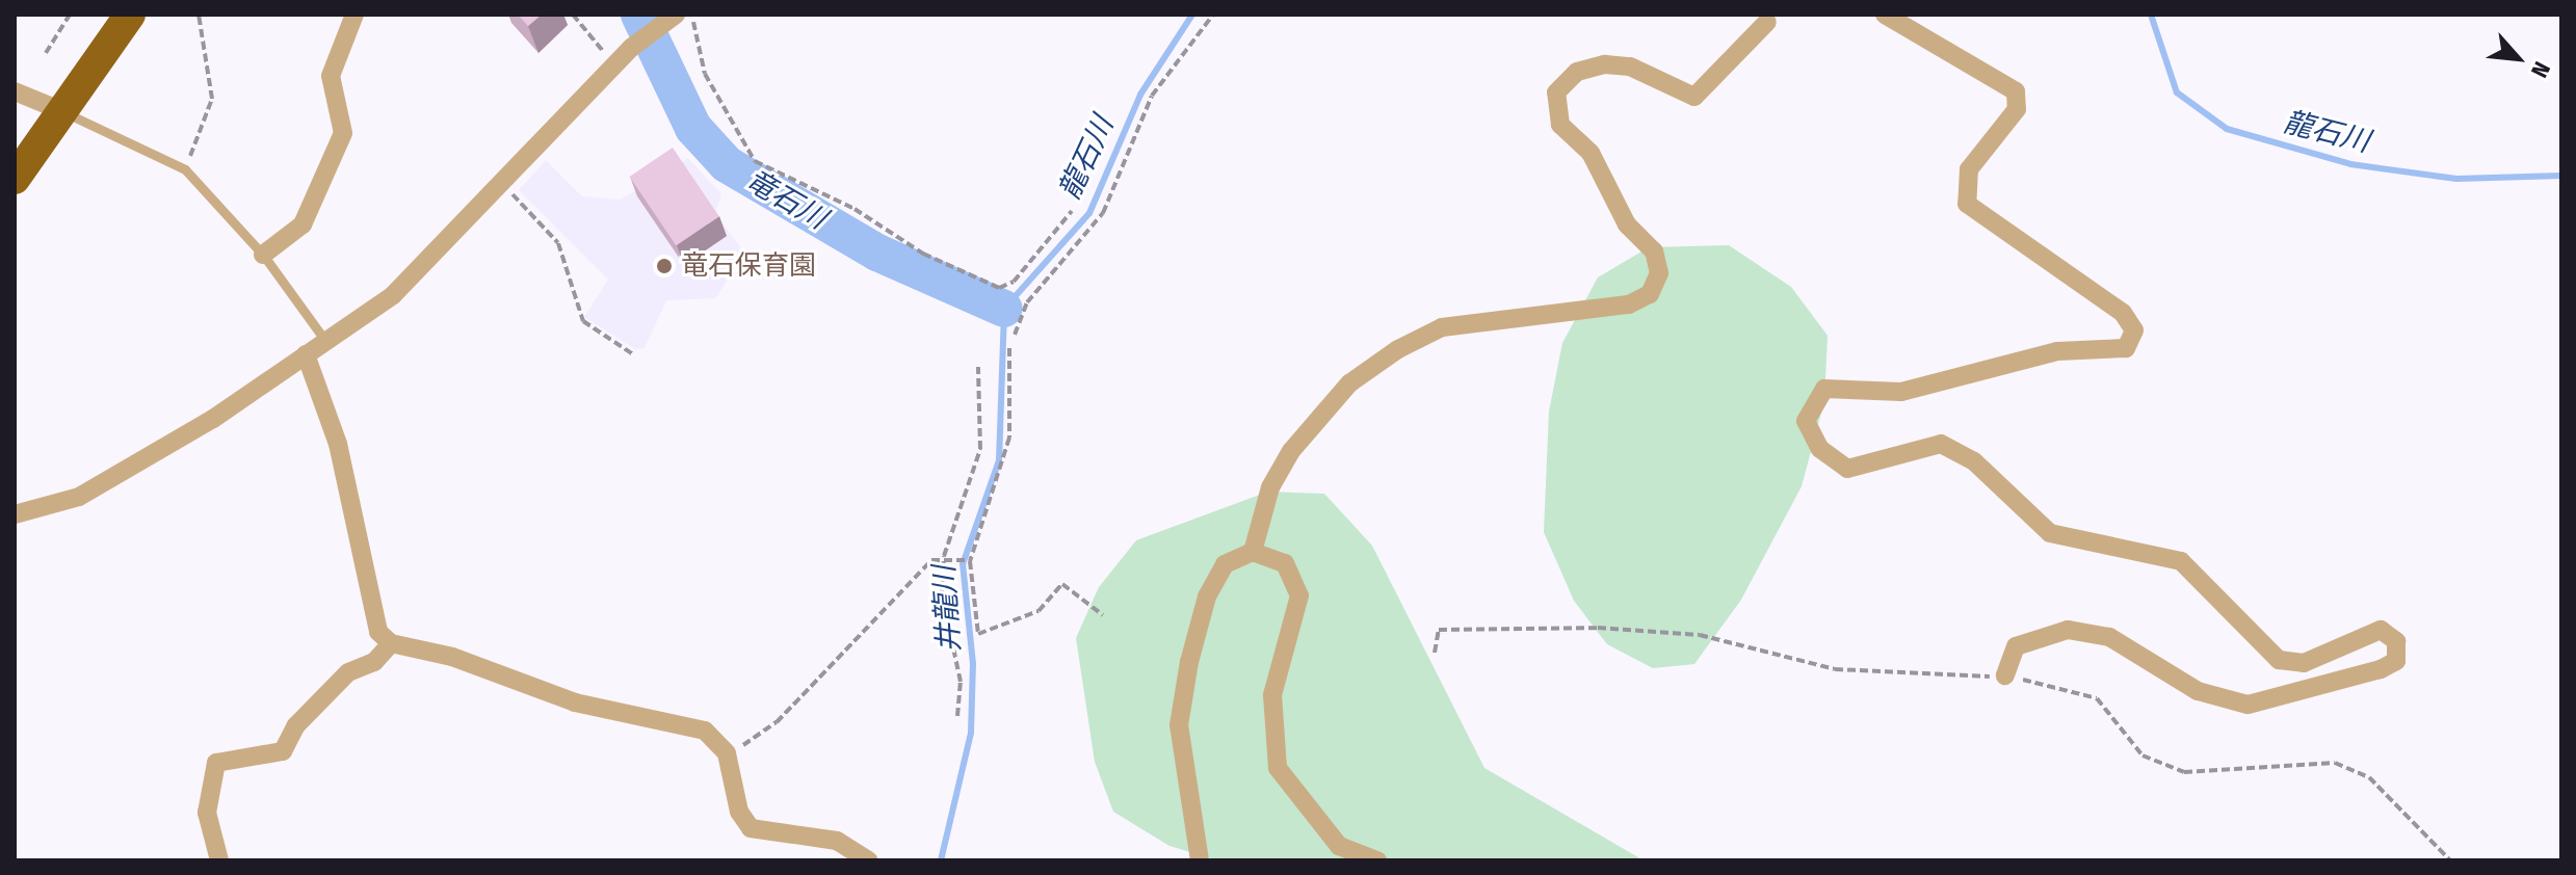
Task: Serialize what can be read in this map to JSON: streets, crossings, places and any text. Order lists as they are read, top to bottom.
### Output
{
  "water": ["龍石川", "竜石川", "井龍川"],
  "places": ["竜石保育園"],
  "north": "bottom right"
}
